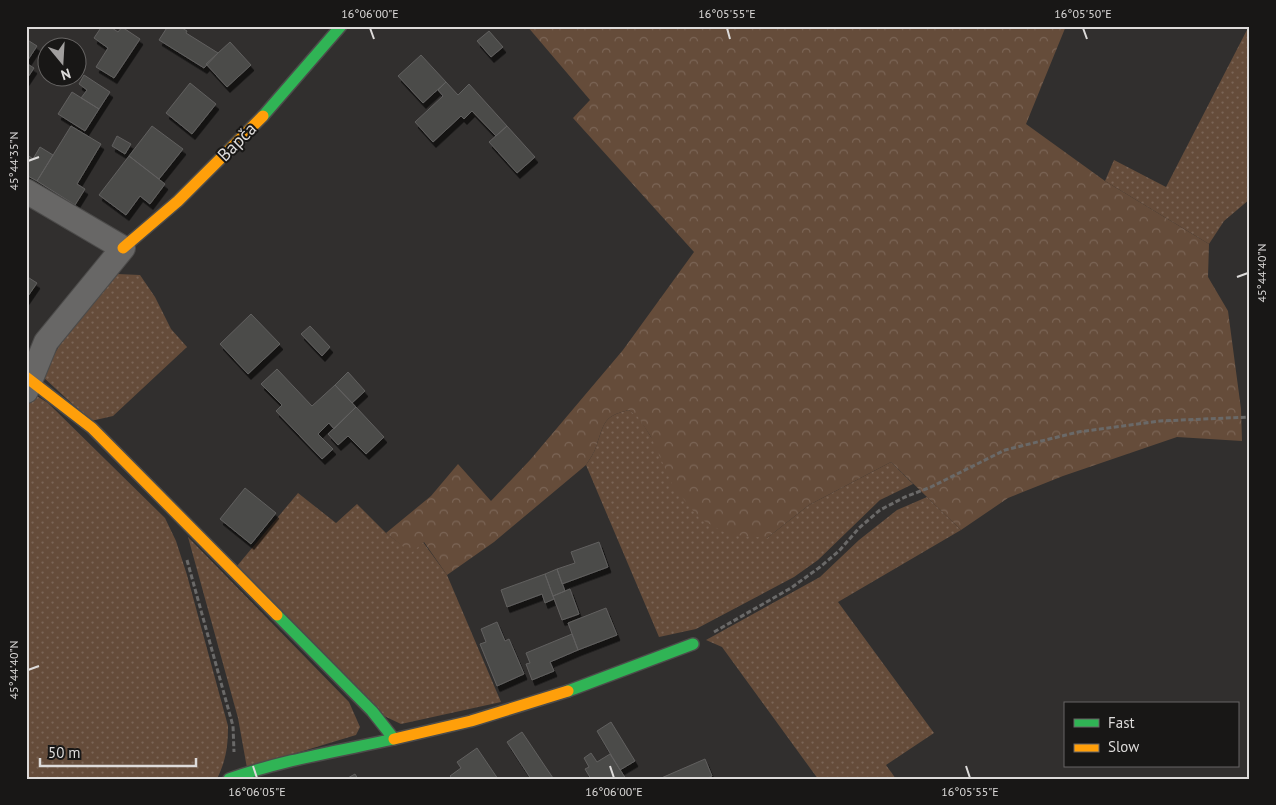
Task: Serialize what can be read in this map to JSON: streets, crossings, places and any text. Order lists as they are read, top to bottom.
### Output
{
  "streets": {
    "street": ["Bapča"]
  },
  "legend": ["Fast", "Slow"],
  "scale_bar": "50 m",
  "north": "bottom",
  "coordinates": [
    "16°06'00\"E",
    "16°05'55\"E",
    "16°05'50\"E",
    "45°44'35\"N",
    "45°44'40\"N",
    "16°06'05\"E"
  ]
}
